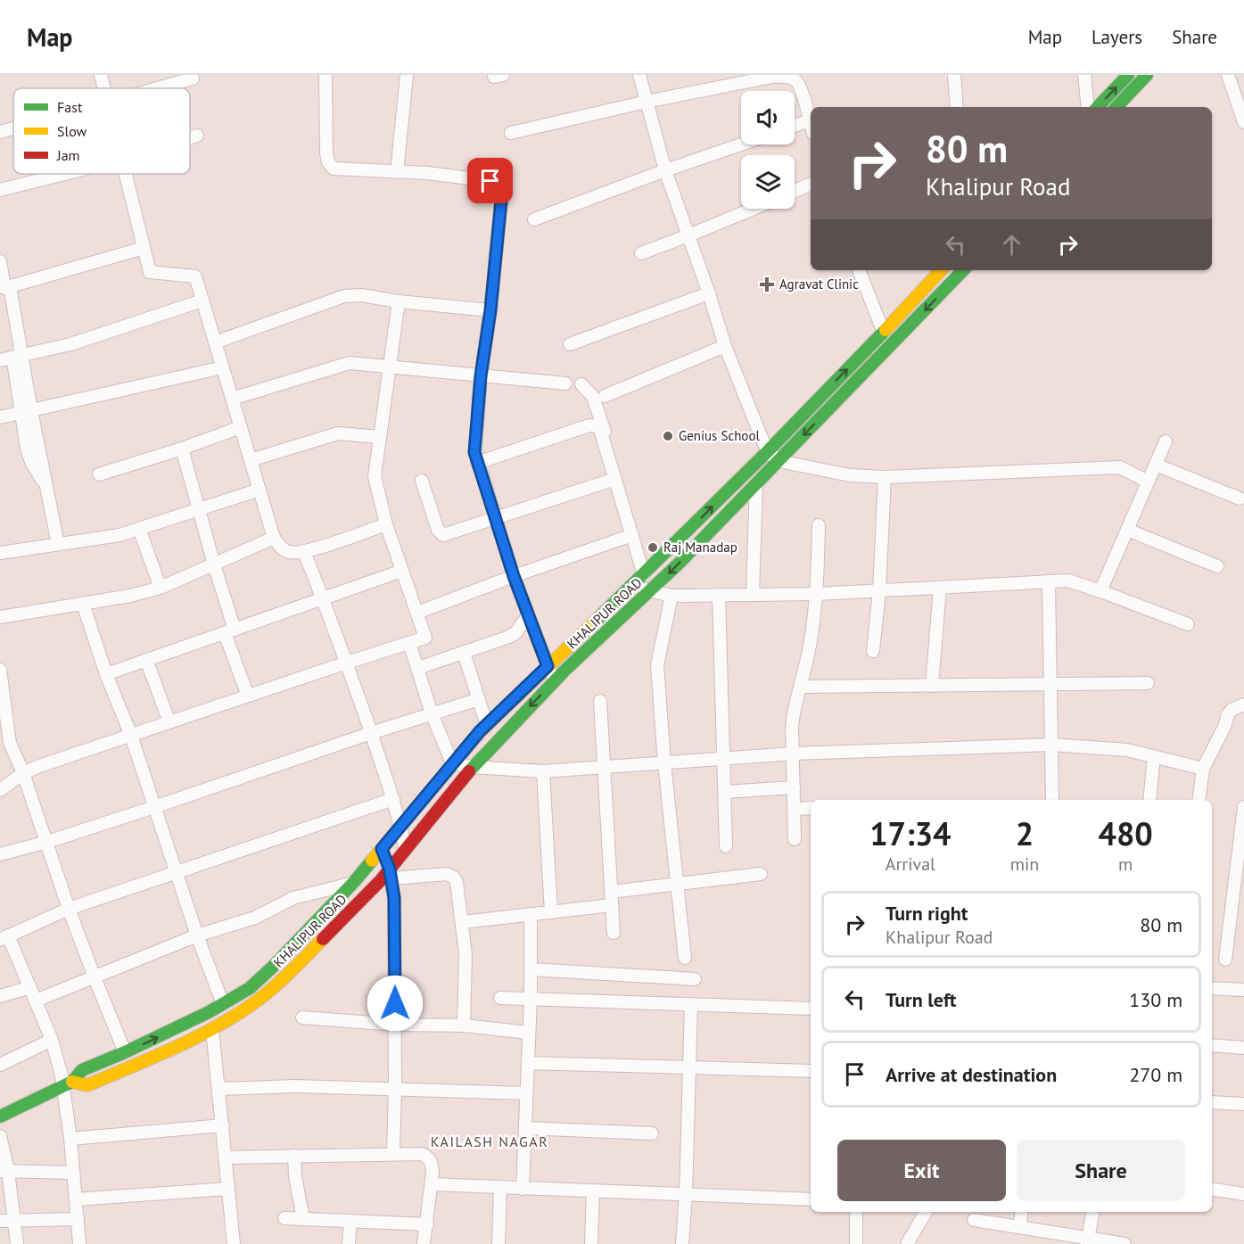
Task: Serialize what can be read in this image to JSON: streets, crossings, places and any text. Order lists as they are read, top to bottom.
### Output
{
  "streets": {
    "street": ["KHALIPUR ROAD"]
  },
  "districts": ["KAILASH NAGAR"],
  "places": {
    "health": ["Agravat Clinic"],
    "other": ["Genius School", "Raj Manadap"]
  },
  "legend": ["Fast", "Slow", "Jam"],
  "page": {
    "header": "Map",
    "nav": ["Map", "Layers", "Share"],
    "turn": ["80 m", "Khalipur Road"],
    "eta": [
      "17:34",
      "Arrival",
      "2",
      "min",
      "480",
      "m"
    ],
    "list": [
      {
        "name": "Turn right",
        "note": "Khalipur Road",
        "value": "80 m"
      },
      {
        "name": "Turn left",
        "value": "130 m"
      },
      {
        "name": "Arrive at destination",
        "value": "270 m"
      }
    ],
    "buttons": ["Exit", "Share"]
  }
}
